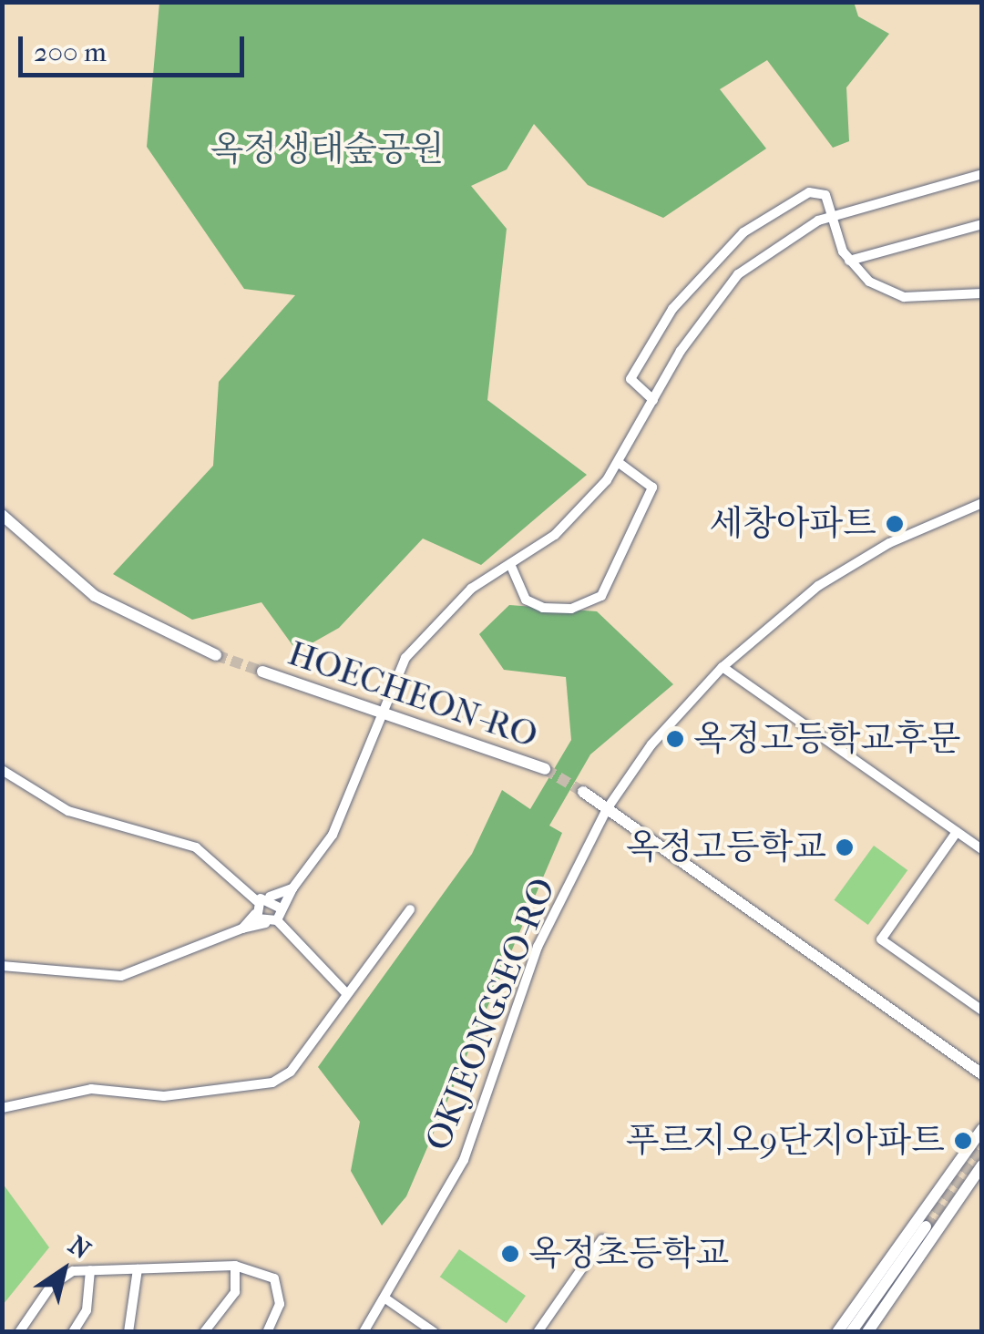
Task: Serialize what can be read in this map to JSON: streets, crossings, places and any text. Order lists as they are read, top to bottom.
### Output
{
  "streets": {
    "main road": ["HOECHEON-RO"],
    "street": ["OKJEONGSEO-RO"]
  },
  "parks": ["옥정생태숲공원"],
  "places": [
    "세창아파트",
    "옥정고등학교후문",
    "옥정고등학교",
    "푸르지오9단지아파트",
    "옥정초등학교"
  ],
  "scale_bar": "200 m",
  "north": "top right"
}
